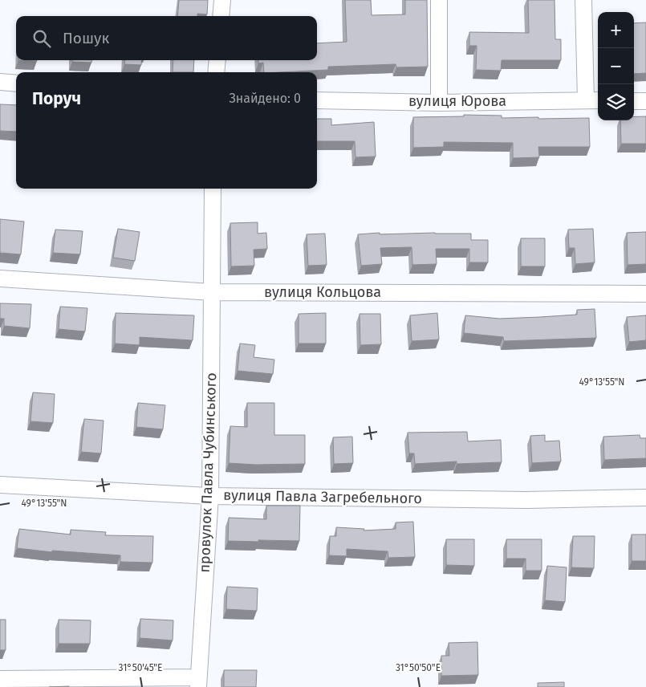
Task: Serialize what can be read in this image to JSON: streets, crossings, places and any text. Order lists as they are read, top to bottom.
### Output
{
  "streets": {
    "street": [
      "вулиця Юрова",
      "вулиця Кольцова",
      "провулок Павла Чубинського",
      "вулиця Павла Загребельного"
    ]
  },
  "crossings": [
    ["вулиця Кольцова", "провулок Павла Чубинського"],
    ["провулок Павла Чубинського", "вулиця Павла Загребельного"]
  ],
  "page": {
    "map_buttons": ["+", "−"],
    "search": "Пошук",
    "heading": ["Поруч", "Знайдено: 0"]
  },
  "coordinates": ["49°13'55\"N", "31°50'45\"E", "31°50'50\"E"]
}
